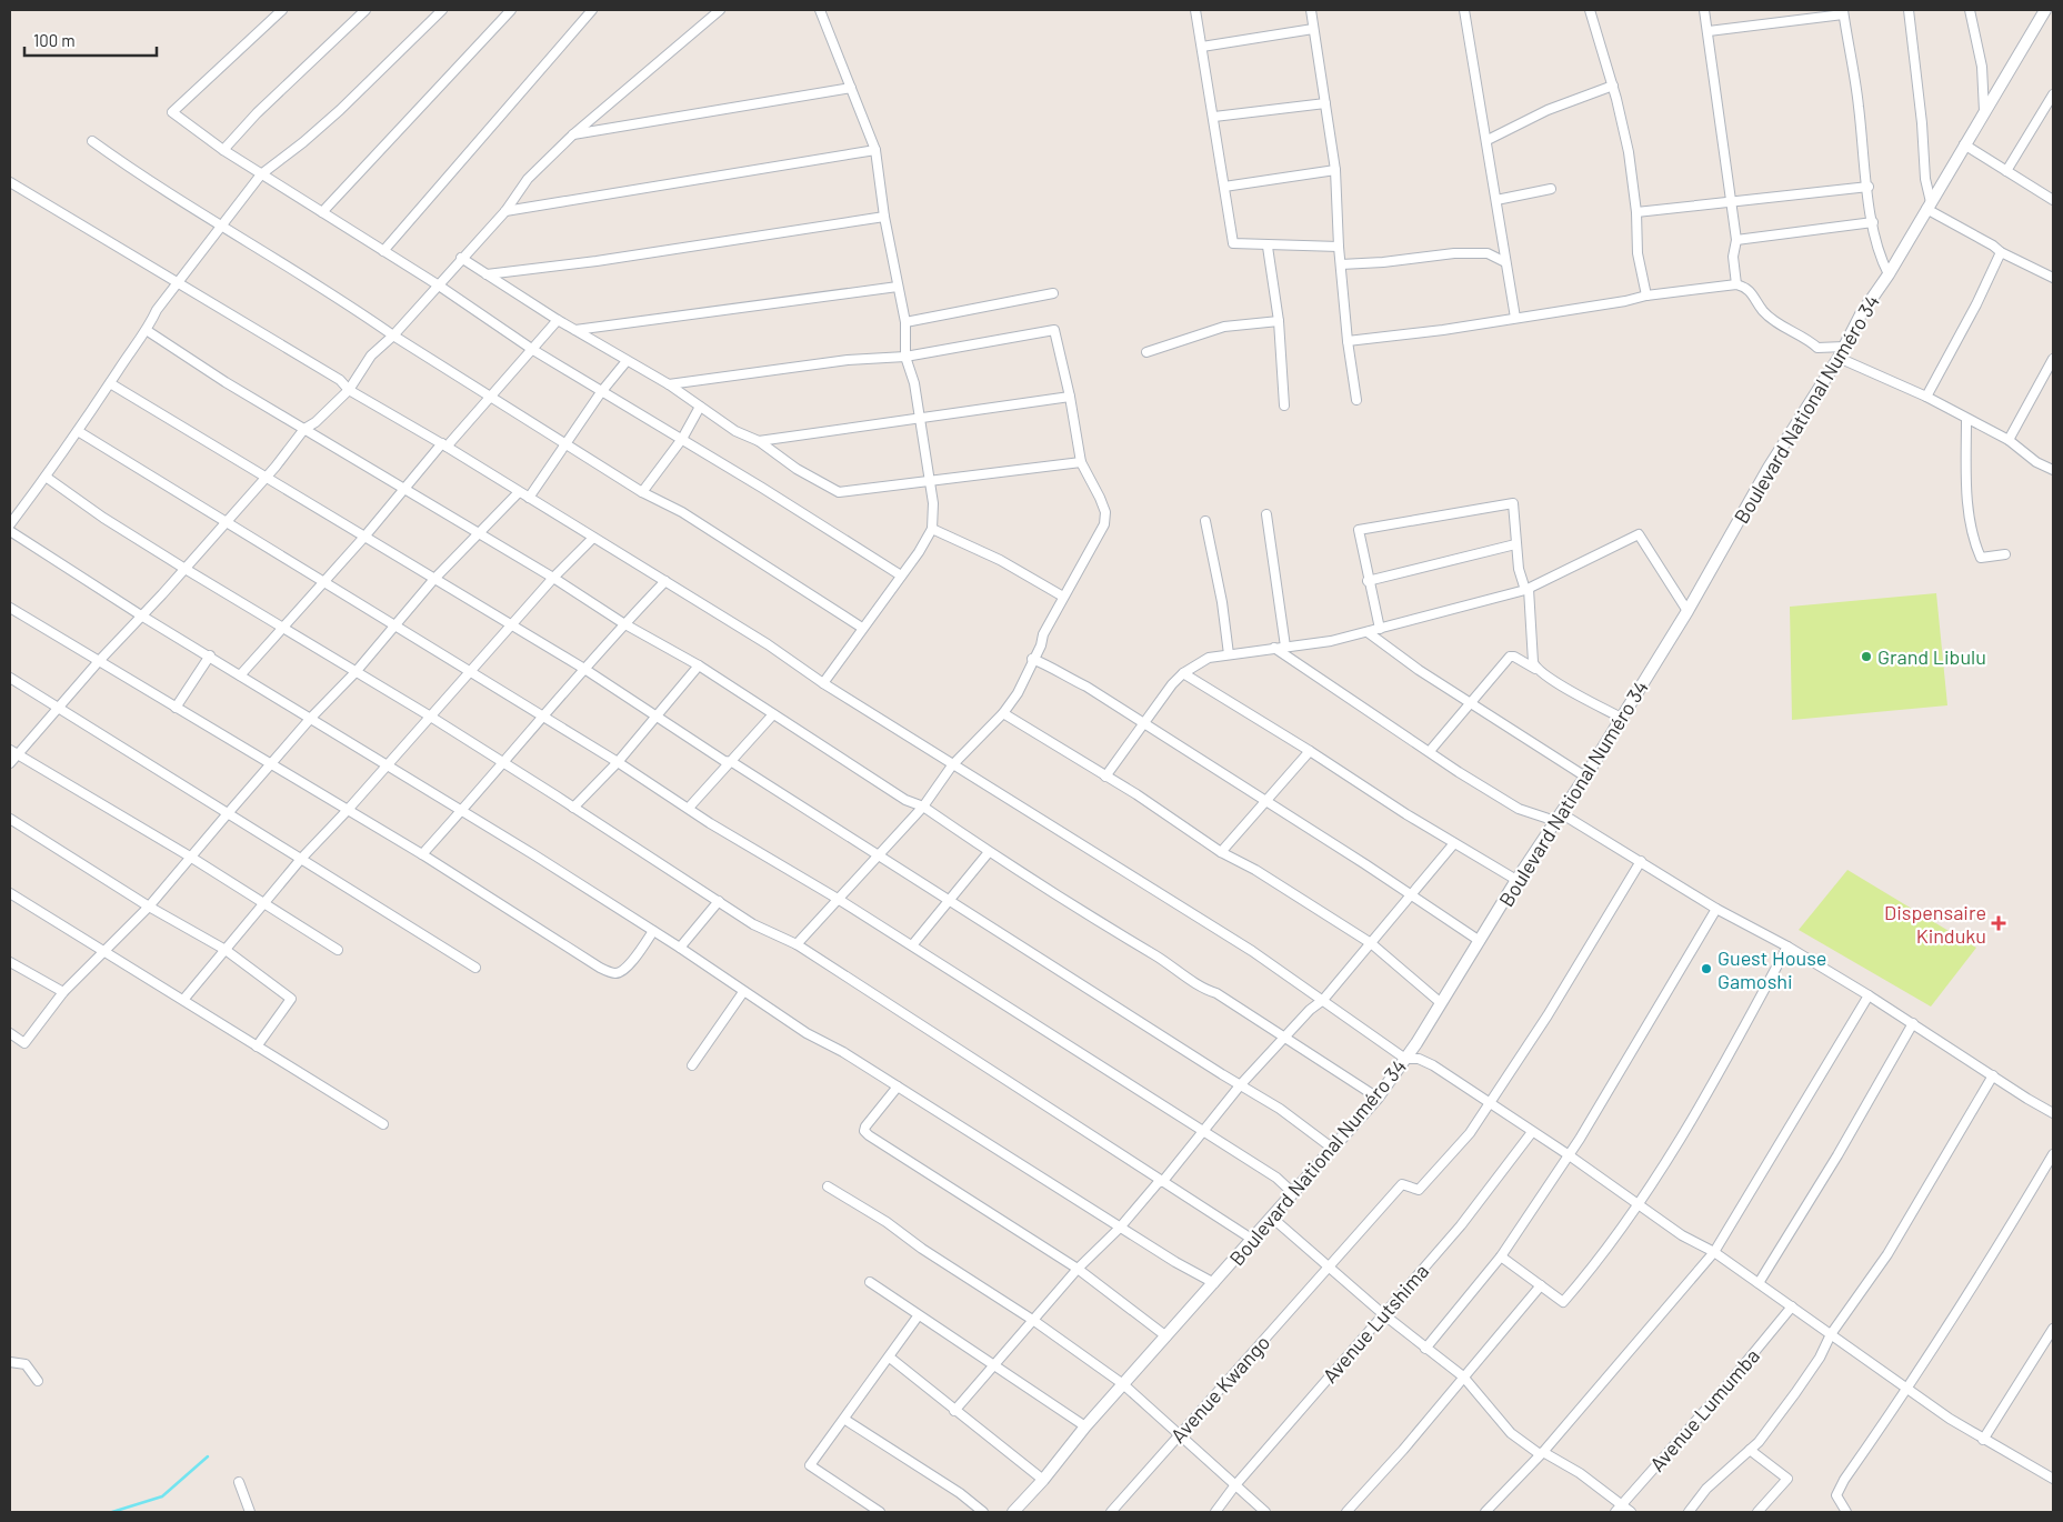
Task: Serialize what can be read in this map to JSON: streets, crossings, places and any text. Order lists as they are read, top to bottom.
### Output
{
  "streets": {
    "main road": ["Boulevard National Numéro 34"],
    "street": ["Avenue Lutshima", "Avenue Kwango", "Avenue Lumumba"]
  },
  "places": {
    "other": ["Grand Libulu", "Guest House Gamoshi"],
    "health": ["Dispensaire Kinduku"]
  },
  "scale_bar": "100 m"
}
